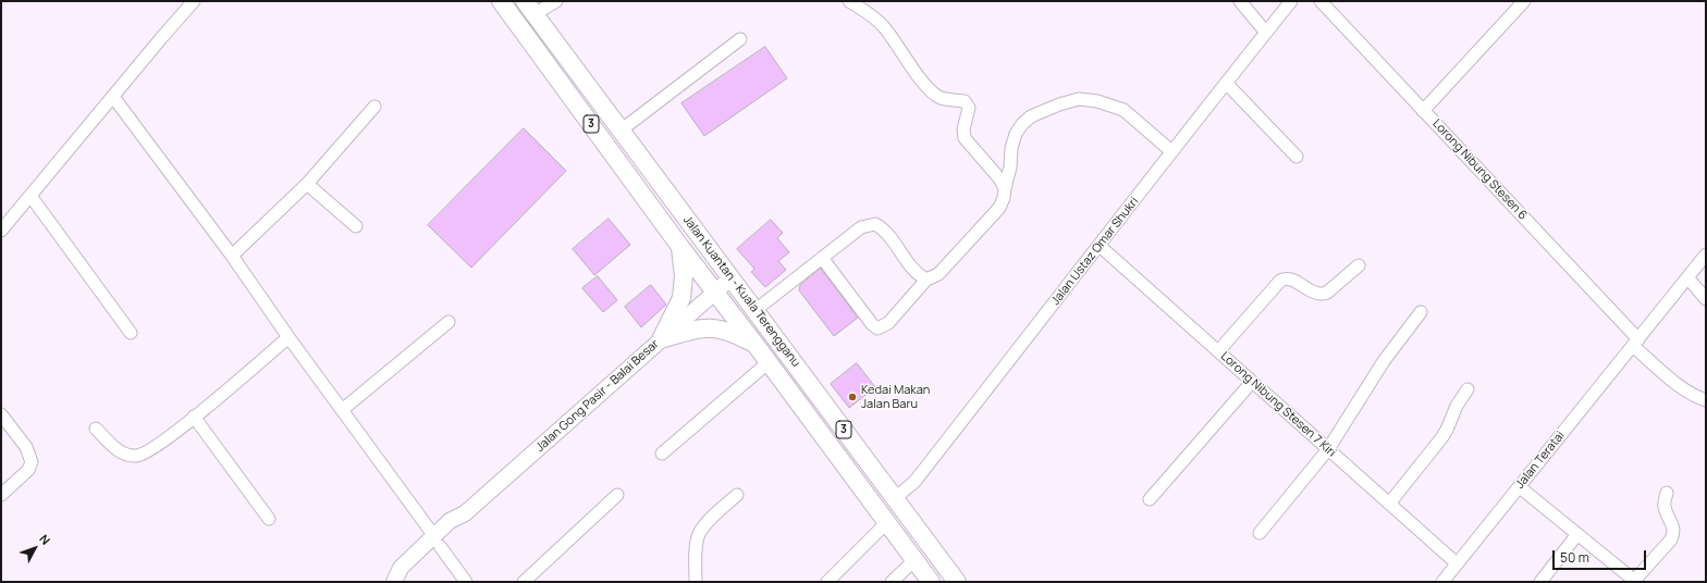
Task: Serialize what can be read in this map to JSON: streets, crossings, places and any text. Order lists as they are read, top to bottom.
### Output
{
  "streets": {
    "highway": ["3", "Jalan Kuantan - Kuala Terengganu"],
    "main road": ["Jalan Gong Pasir - Balai Besar"],
    "street": [
      "Lorong Nibung Stesen 6",
      "Jalan Ustaz Omar Shukri",
      "Lorong Nibung Stesen 7 Kiri",
      "Jalan Teratai"
    ]
  },
  "crossings": [
    ["Lorong Nibung Stesen 6", "Jalan Teratai"],
    ["Jalan Ustaz Omar Shukri", "Jalan Kuantan - Kuala Terengganu"],
    ["Jalan Ustaz Omar Shukri", "Lorong Nibung Stesen 7 Kiri"],
    ["Jalan Kuantan - Kuala Terengganu", "Jalan Gong Pasir - Balai Besar"],
    ["Lorong Nibung Stesen 7 Kiri", "Jalan Teratai"]
  ],
  "places": ["Kedai Makan Jalan Baru"],
  "scale_bar": "50 m",
  "north": "top right"
}
